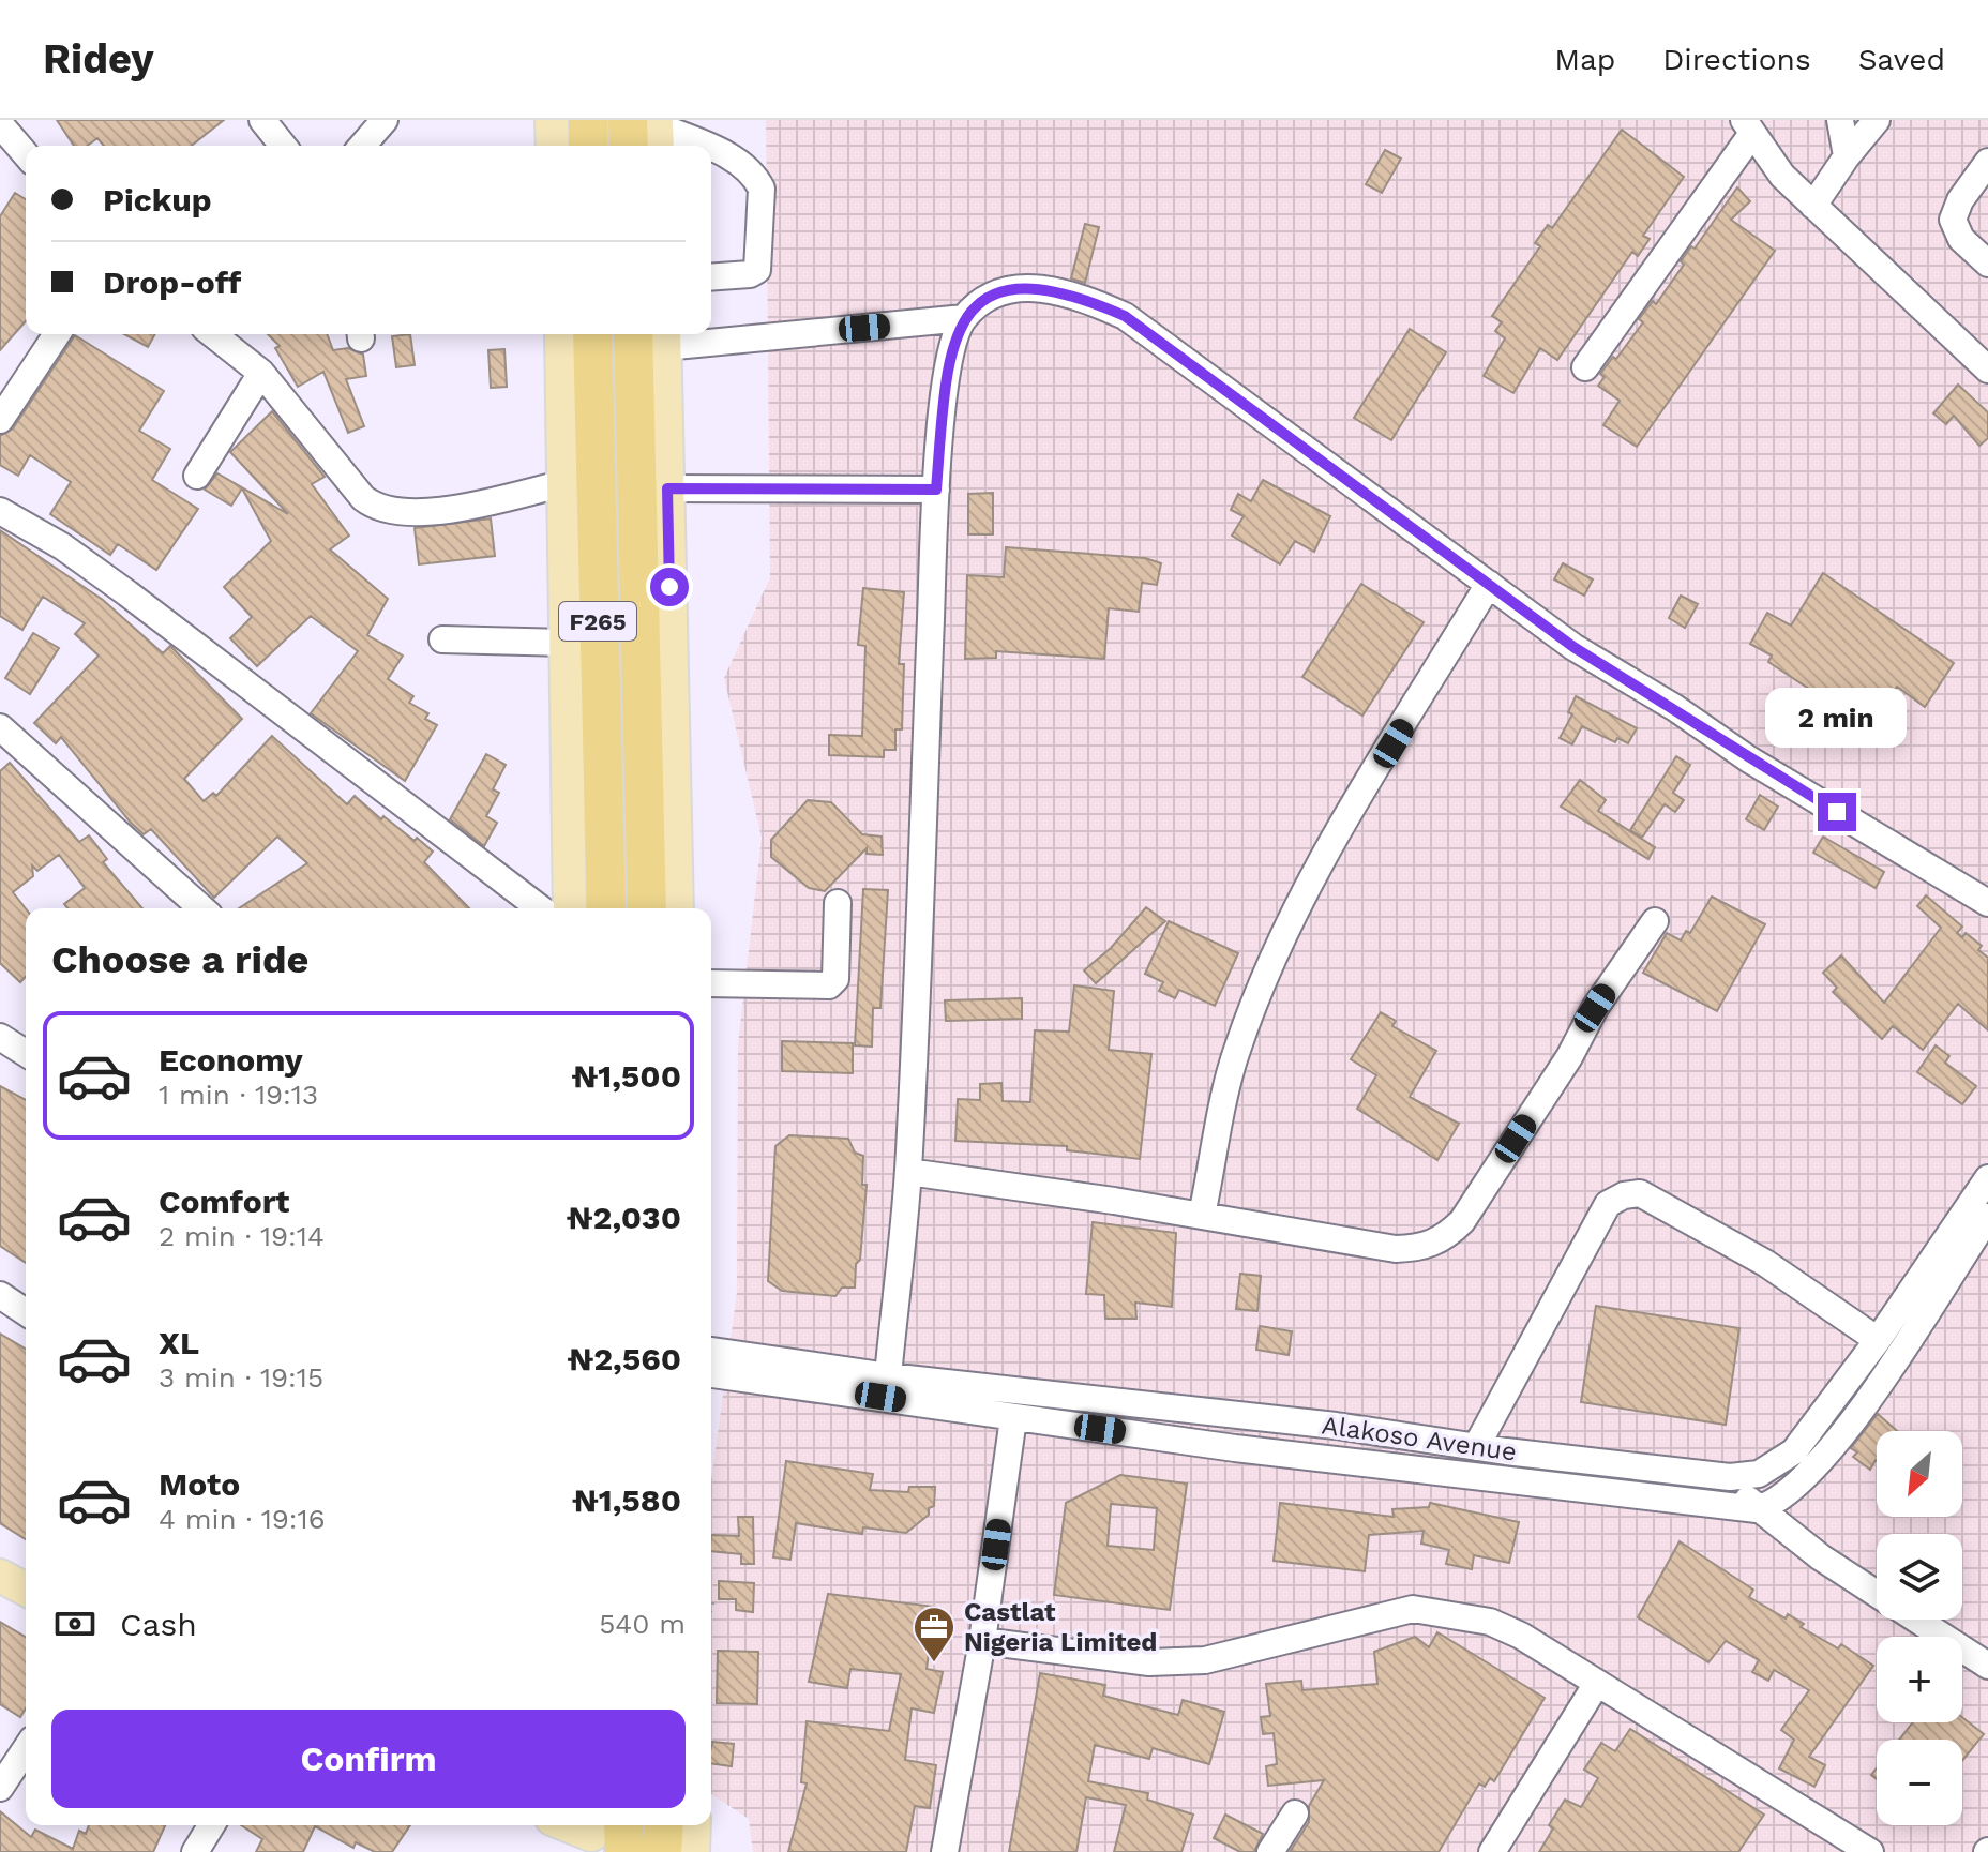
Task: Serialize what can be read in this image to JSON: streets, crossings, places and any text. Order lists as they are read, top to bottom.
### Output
{
  "streets": {
    "highway": ["F265"],
    "street": ["Alakoso Avenue"]
  },
  "places": {
    "office": ["Castlat Nigeria Limited"]
  },
  "north": "bottom left",
  "page": {
    "header": "Ridey",
    "nav": ["Map", "Directions", "Saved"],
    "banner": ["Pickup", "Drop-off"],
    "bubble": "2 min",
    "heading": "Choose a ride",
    "list": [
      {
        "name": "Economy",
        "note": "1 min · 19:13",
        "value": "₦1,500"
      },
      {
        "name": "Comfort",
        "note": "2 min · 19:14",
        "value": "₦2,030"
      },
      {
        "name": "XL",
        "note": "3 min · 19:15",
        "value": "₦2,560"
      },
      {
        "name": "Moto",
        "note": "4 min · 19:16",
        "value": "₦1,580"
      }
    ],
    "map_buttons": ["+", "−"],
    "pay": ["Cash", "540 m"],
    "buttons": "Confirm"
  }
}
